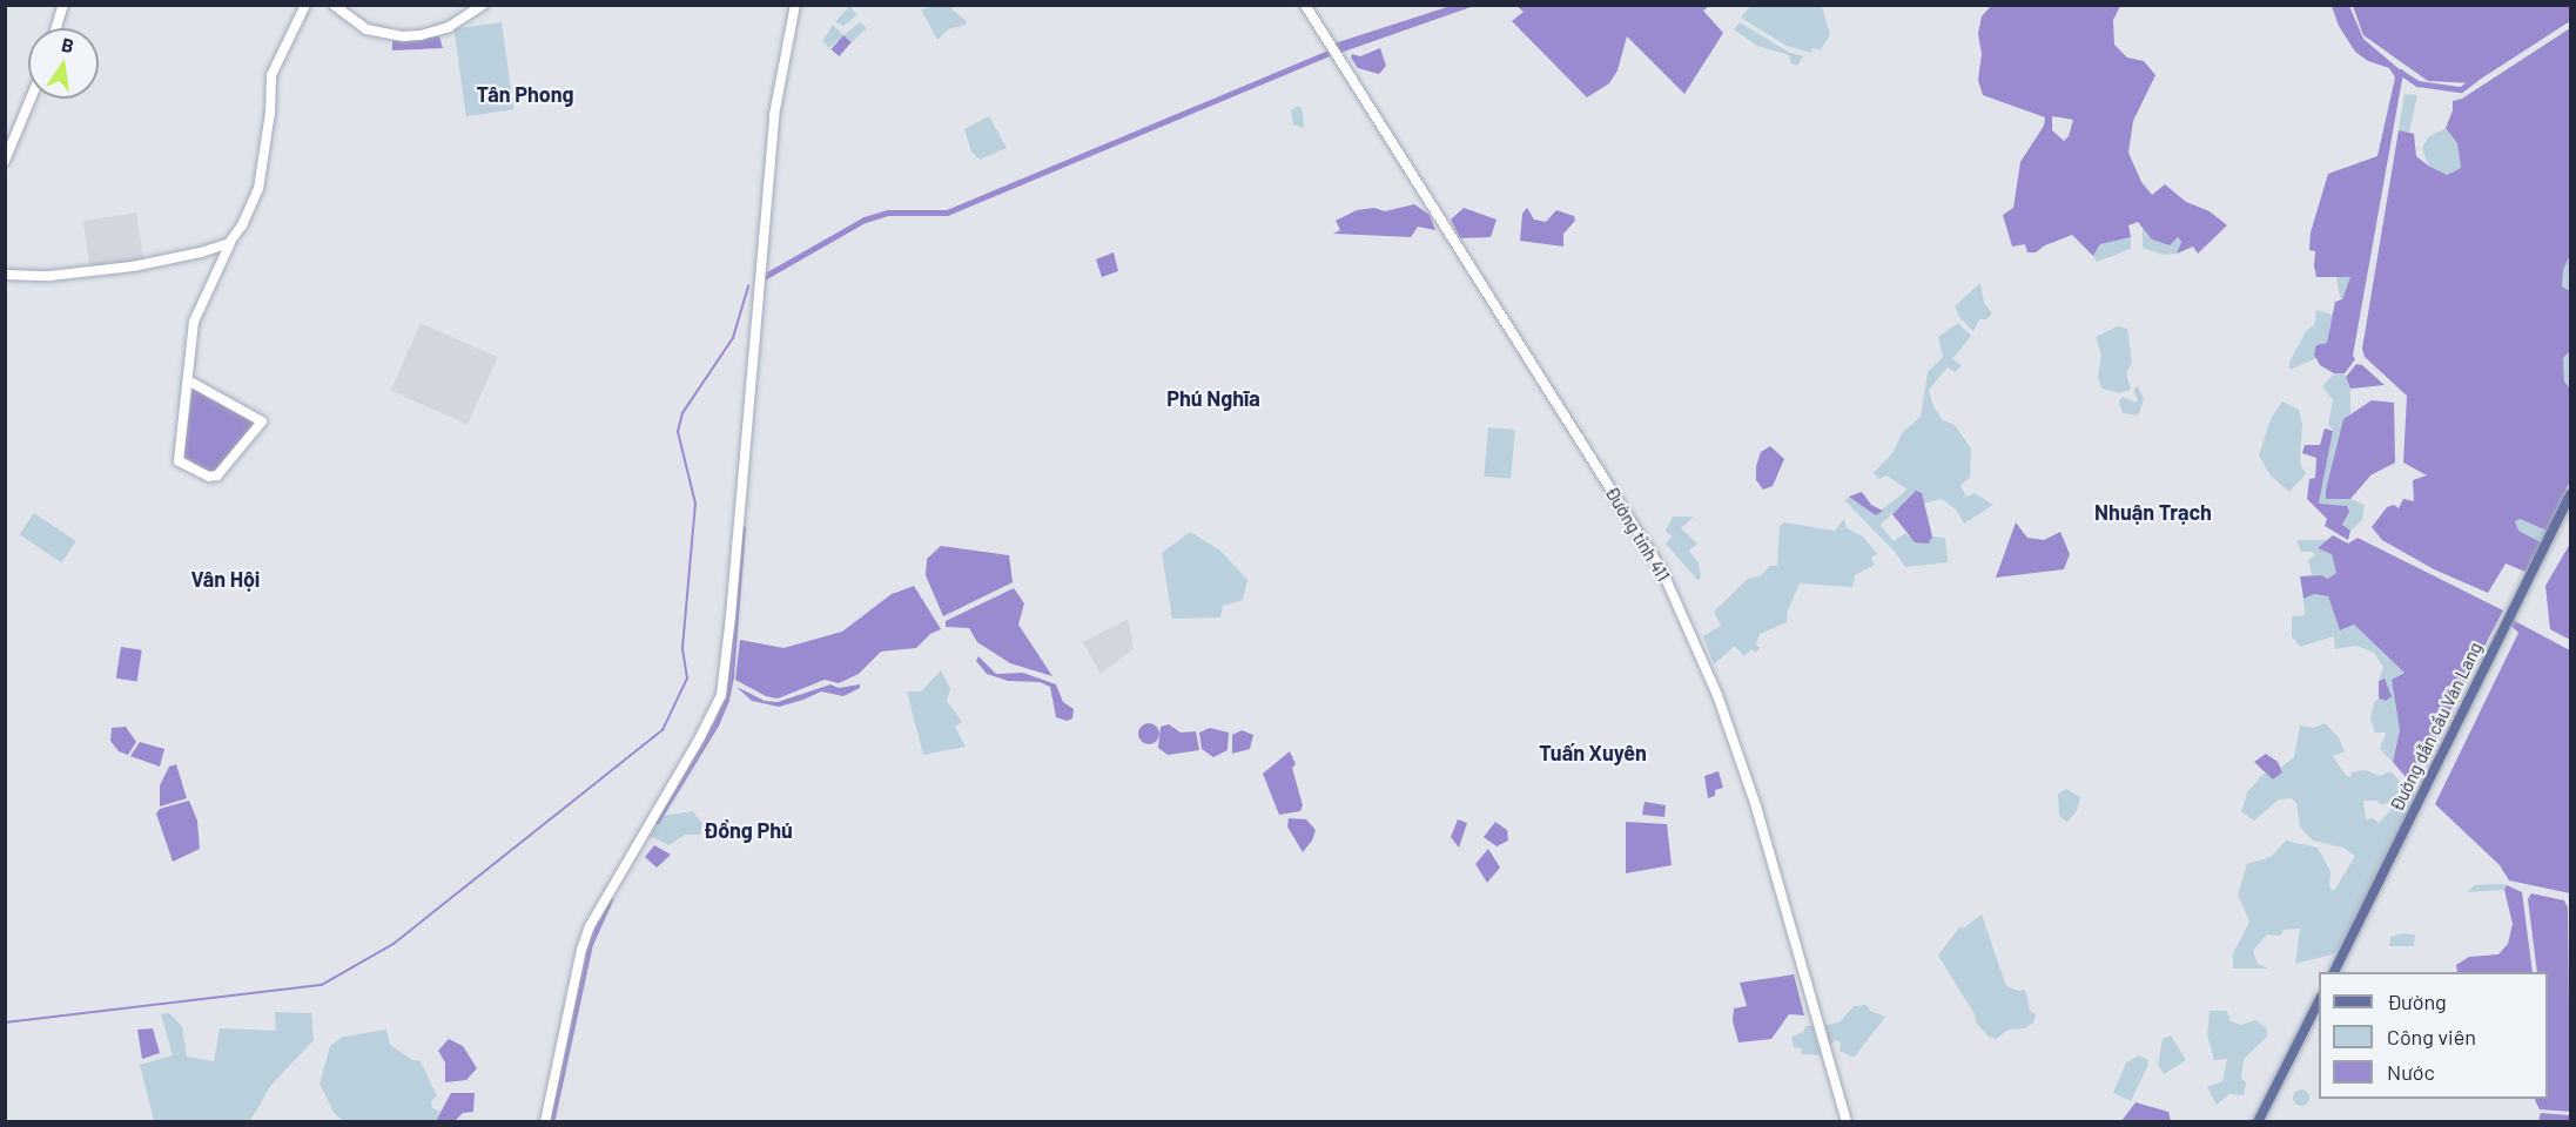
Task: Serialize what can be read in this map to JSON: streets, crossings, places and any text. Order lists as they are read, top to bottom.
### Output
{
  "streets": {
    "main road": ["Đường tỉnh 411", "Đường dẫn cầu Văn Lang"]
  },
  "districts": [
    "Tân Phong",
    "Phú Nghĩa",
    "Nhuận Trạch",
    "Vân Hội",
    "Tuấn Xuyên",
    "Đồng Phú"
  ],
  "legend": ["Đường", "Công viên", "Nước"],
  "north": "top"
}
